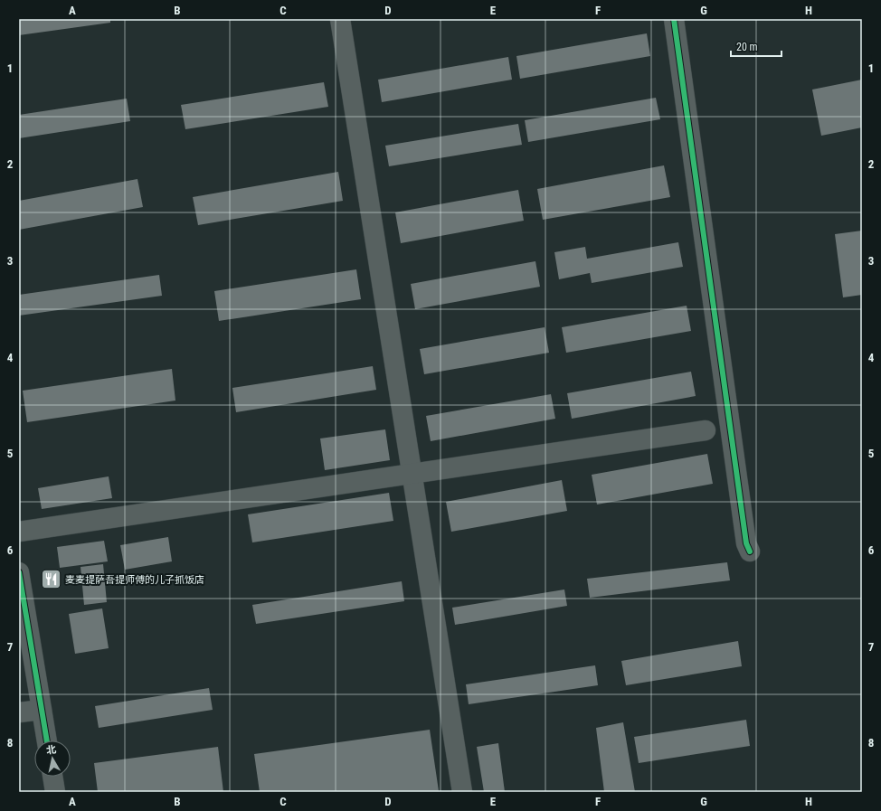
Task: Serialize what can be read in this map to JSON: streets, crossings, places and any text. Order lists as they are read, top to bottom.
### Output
{
  "places": {
    "restaurant": ["麦麦提萨吾提师傅的儿子抓饭店"]
  },
  "scale_bar": "20 m",
  "north": "top",
  "grid": {
    "columns": [
      "A",
      "B",
      "C",
      "D",
      "E",
      "F",
      "G",
      "H"
    ],
    "rows": [
      "1",
      "2",
      "3",
      "4",
      "5",
      "6",
      "7",
      "8"
    ]
  }
}
